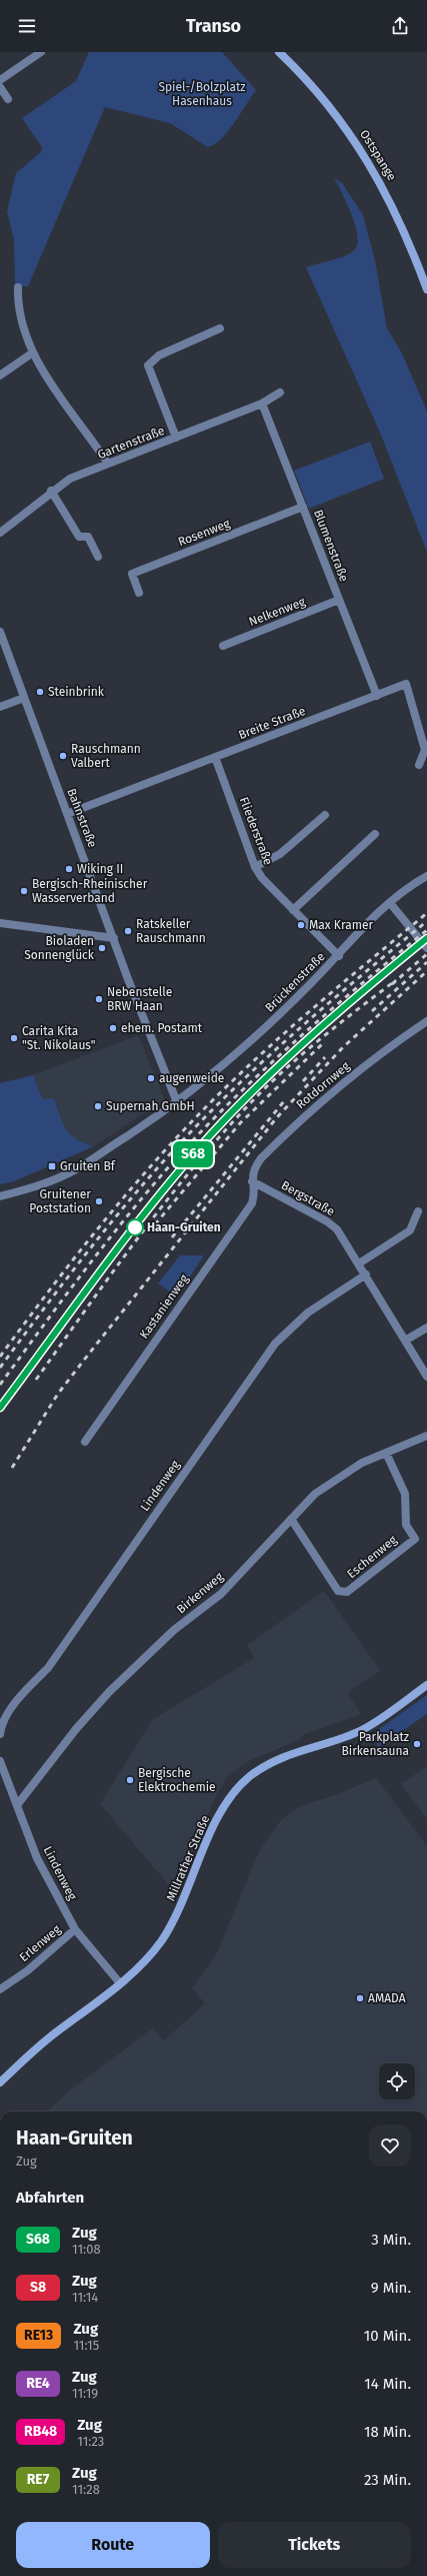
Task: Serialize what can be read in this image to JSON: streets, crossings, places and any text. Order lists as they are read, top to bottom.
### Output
{
  "streets": {
    "main road": ["Ostspange", "Millrather Straße"],
    "street": [
      "Gartenstraße",
      "Rosenweg",
      "Blumenstraße",
      "Nelkenweg",
      "Breite Straße",
      "Bahnstraße",
      "Fliederstraße",
      "Brückenstraße",
      "Rotdornweg",
      "Bergstraße",
      "Kastanienweg",
      "Lindenweg",
      "Eschenweg",
      "Birkenweg",
      "Erlenweg"
    ]
  },
  "crossings": [
    ["Gartenstraße", "Blumenstraße"],
    ["Rosenweg", "Blumenstraße"],
    ["Blumenstraße", "Nelkenweg"],
    ["Blumenstraße", "Breite Straße"],
    ["Breite Straße", "Bahnstraße"],
    ["Breite Straße", "Fliederstraße"],
    ["Bahnstraße", "Brückenstraße"],
    ["Fliederstraße", "Brückenstraße"],
    ["Rotdornweg", "Bergstraße"],
    ["Rotdornweg", "Kastanienweg"],
    ["Bergstraße", "Kastanienweg"],
    ["Bergstraße", "Lindenweg"],
    ["Lindenweg", "Birkenweg"],
    ["Lindenweg", "Millrather Straße"],
    ["Lindenweg", "Erlenweg"],
    ["Eschenweg", "Birkenweg"]
  ],
  "parks": ["Spiel-/Bolzplatz Hasenhaus"],
  "places": {
    "other": [
      "Steinbrink",
      "Rauschmann Valbert",
      "Wiking II",
      "Bergisch-Rheinischer Wasserverband",
      "Max Kramer",
      "Ratskeller Rauschmann",
      "Bioladen Sonnenglück",
      "Nebenstelle BRW Haan",
      "ehem. Postamt",
      "Carita Kita \"St. Nikolaus\"",
      "augenweide",
      "Supernah GmbH",
      "Gruitener Poststation",
      "Haan-Gruiten",
      "Parkplatz Birkensauna",
      "Bergische Elektrochemie",
      "AMADA"
    ],
    "transit": ["Gruiten Bf"]
  },
  "page": {
    "header": "Transo",
    "on_map": "S68",
    "heading": [
      ["Haan-Gruiten", "Zug"],
      "Abfahrten"
    ],
    "list": [
      {
        "mark": "S68",
        "name": "Zug",
        "note": "11:08",
        "value": "3 Min."
      },
      {
        "mark": "S8",
        "name": "Zug",
        "note": "11:14",
        "value": "9 Min."
      },
      {
        "mark": "RE13",
        "name": "Zug",
        "note": "11:15",
        "value": "10 Min."
      },
      {
        "mark": "RE4",
        "name": "Zug",
        "note": "11:19",
        "value": "14 Min."
      },
      {
        "mark": "RB48",
        "name": "Zug",
        "note": "11:23",
        "value": "18 Min."
      },
      {
        "mark": "RE7",
        "name": "Zug",
        "note": "11:28",
        "value": "23 Min."
      }
    ],
    "buttons": ["Route", "Tickets"]
  }
}
